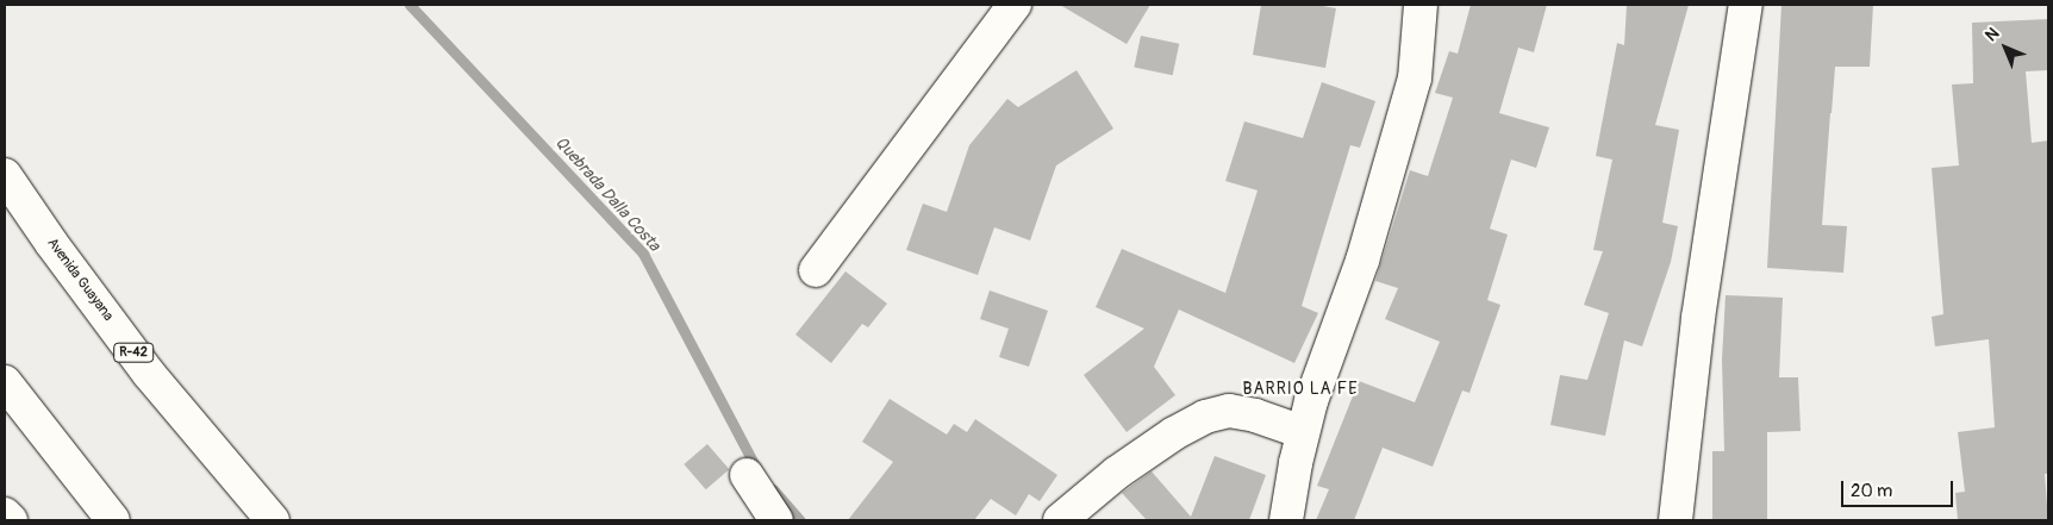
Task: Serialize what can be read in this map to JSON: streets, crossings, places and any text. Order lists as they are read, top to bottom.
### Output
{
  "streets": {
    "street": ["Avenida Guayana", "R-42"]
  },
  "districts": ["BARRIO LA FE"],
  "water": ["Quebrada Dalla Costa"],
  "scale_bar": "20 m",
  "north": "top left"
}
